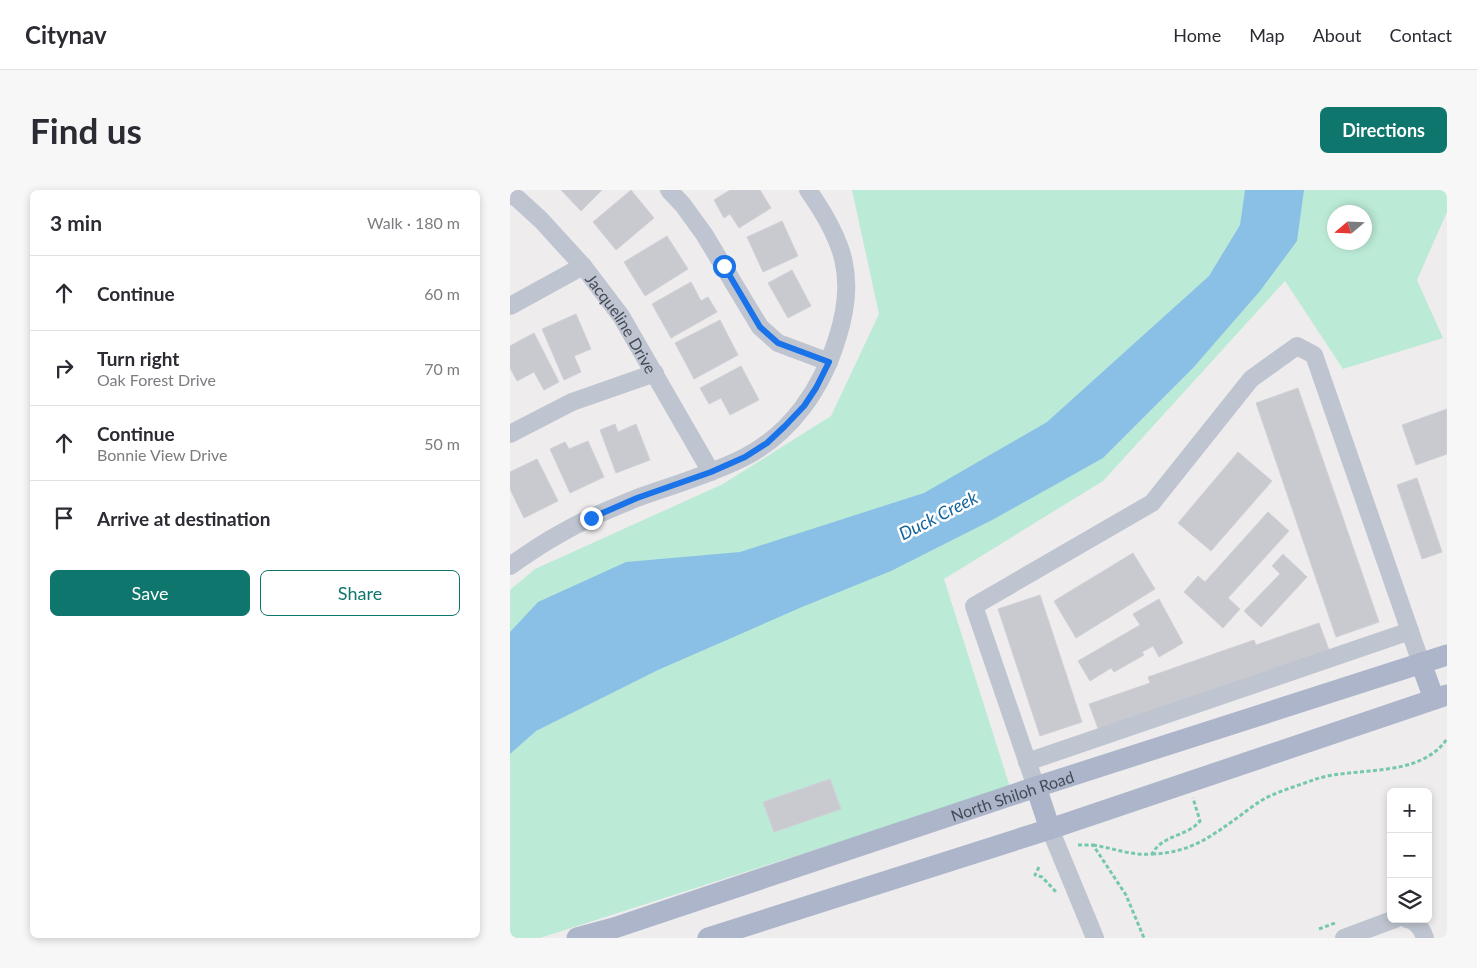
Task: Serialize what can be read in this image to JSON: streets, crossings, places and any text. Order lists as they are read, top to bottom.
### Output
{
  "streets": {
    "main road": ["North Shiloh Road"],
    "street": ["Jacqueline Drive"]
  },
  "water": ["Duck Creek"],
  "north": "left",
  "page": {
    "header": "Citynav",
    "nav": [
      "Home",
      "Map",
      "About",
      "Contact"
    ],
    "buttons": [
      "Directions",
      ["Save", "Share"]
    ],
    "title": "Find us",
    "heading": ["3 min", "Walk · 180 m"],
    "list": [
      ["Continue", "60 m"],
      ["Turn right", "Oak Forest Drive", "70 m"],
      ["Continue", "Bonnie View Drive", "50 m"],
      "Arrive at destination"
    ],
    "map_buttons": ["+", "−"]
  }
}
